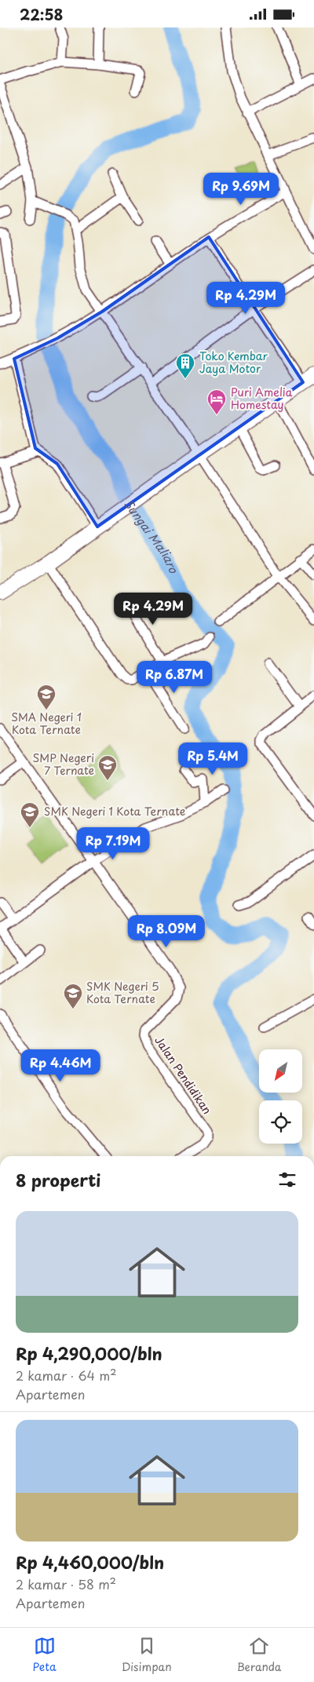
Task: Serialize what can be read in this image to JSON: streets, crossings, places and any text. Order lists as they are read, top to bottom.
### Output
{
  "streets": {
    "street": ["Jalan Pendidikan"]
  },
  "water": ["Sungai Maliaro"],
  "places": {
    "building": ["Toko Kembar Jaya Motor"],
    "hotel": ["Puri Amelia Homestay"],
    "school or university": [
      "SMA Negeri 1 Kota Ternate",
      "SMP Negeri 7 Ternate",
      "SMK Negeri 1 Kota Ternate",
      "SMK Negeri 5 Kota Ternate"
    ]
  },
  "north": "bottom left",
  "page": {
    "status": "22:58",
    "price": [
      "Rp 9.69M",
      "Rp 4.29M",
      "Rp 4.29M",
      "Rp 6.87M",
      "Rp 5.4M",
      "Rp 7.19M",
      "Rp 8.09M",
      "Rp 4.46M"
    ],
    "heading": "8 properti",
    "list": [
      {
        "name": "Rp 4,290,000/bln",
        "note": "2 kamar · 64 m² · Apartemen"
      },
      {
        "name": "Rp 4,460,000/bln",
        "note": "2 kamar · 58 m² · Apartemen"
      }
    ],
    "tabs": ["Peta", "Disimpan", "Beranda"]
  }
}
